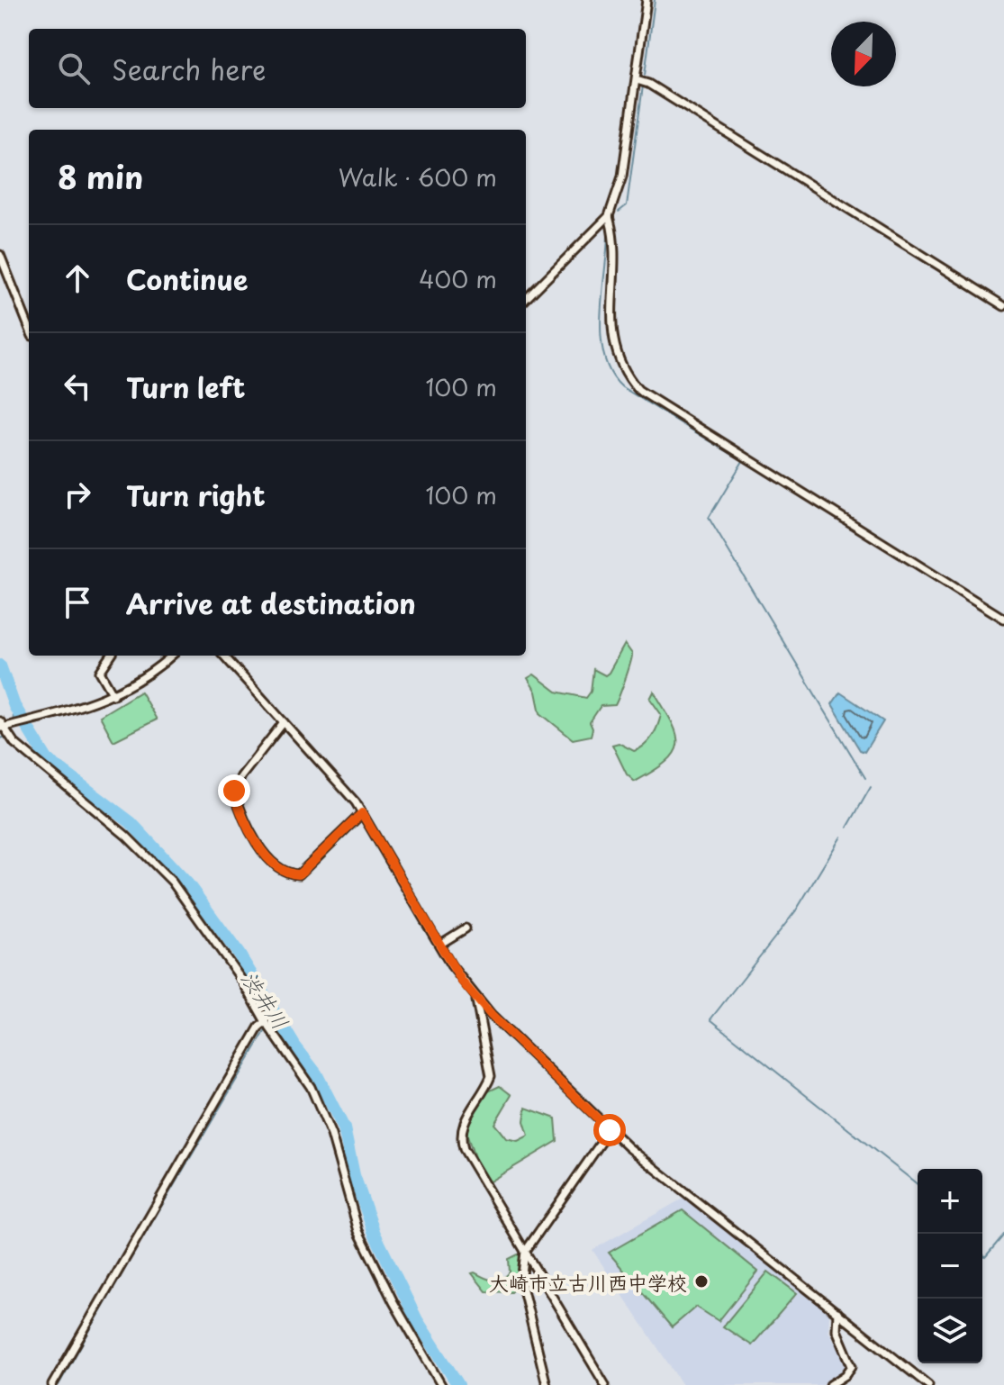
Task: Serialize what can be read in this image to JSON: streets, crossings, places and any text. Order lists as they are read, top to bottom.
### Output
{
  "water": ["渋井川"],
  "places": ["大崎市立古川西中学校"],
  "north": "bottom left",
  "page": {
    "search": "Search here",
    "heading": ["8 min", "Walk · 600 m"],
    "list": [
      ["Continue", "400 m"],
      ["Turn left", "100 m"],
      ["Turn right", "100 m"],
      "Arrive at destination"
    ],
    "map_buttons": ["+", "−"]
  }
}
